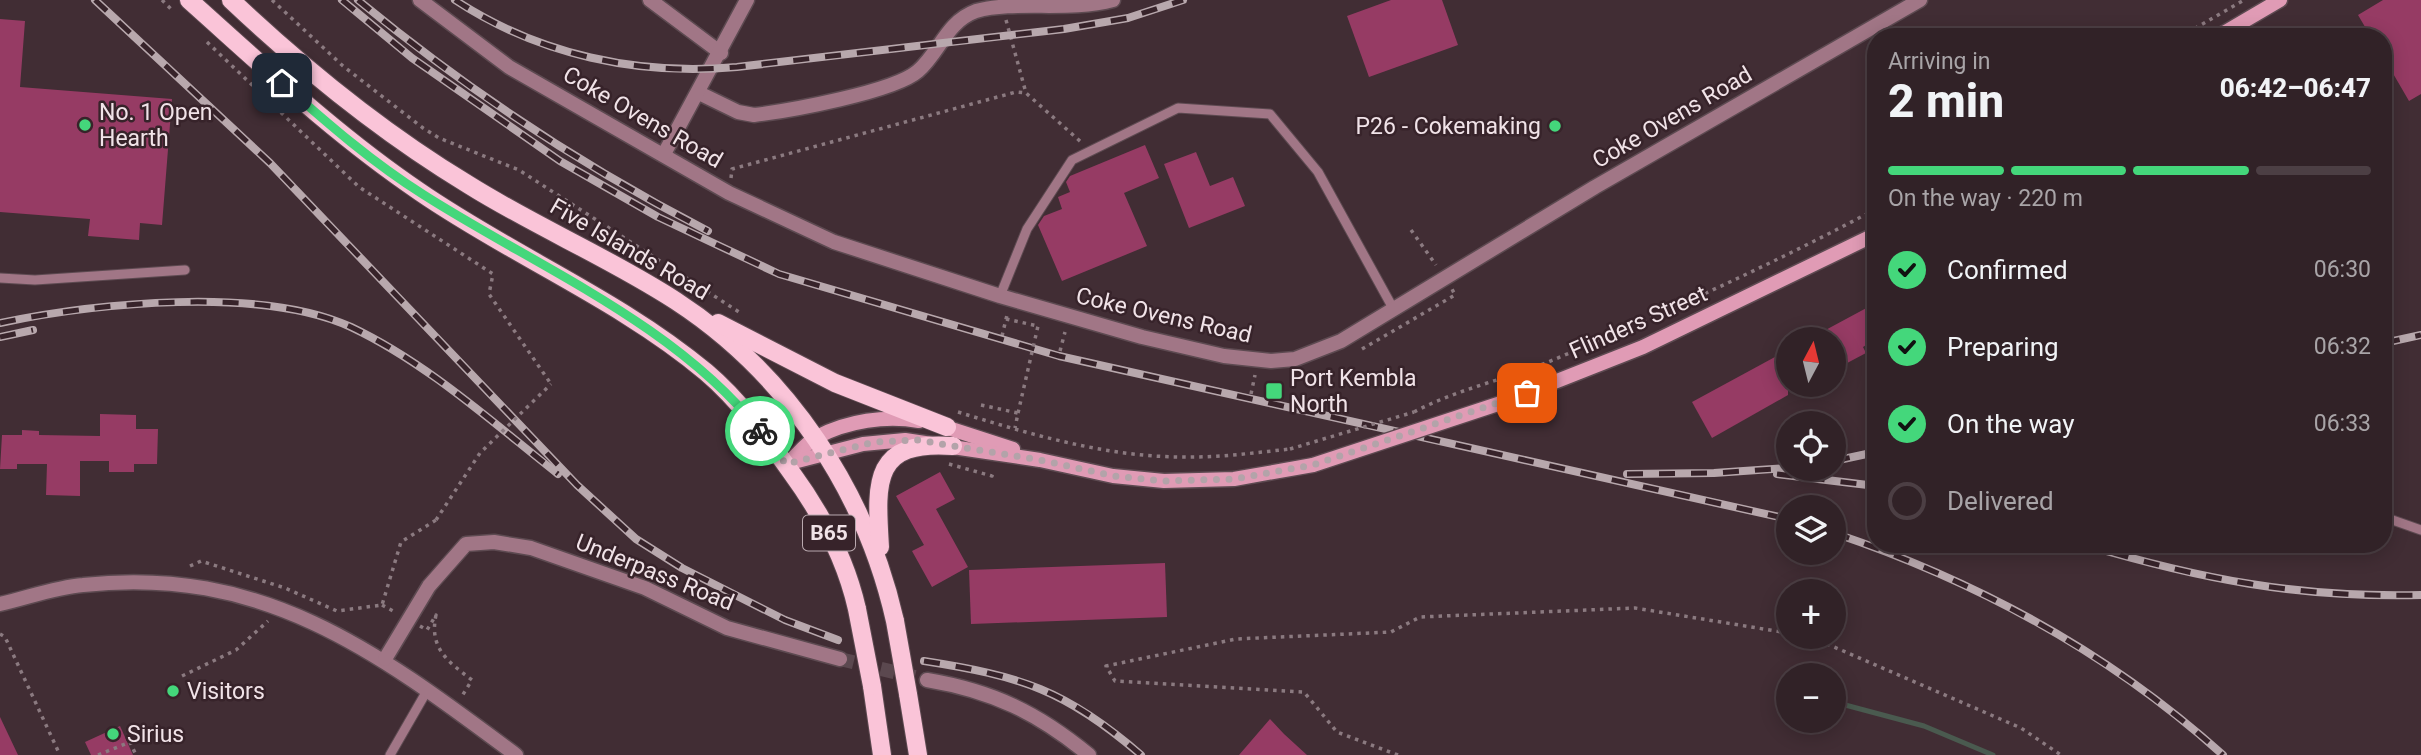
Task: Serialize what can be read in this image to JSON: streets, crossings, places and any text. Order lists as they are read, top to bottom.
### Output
{
  "streets": {
    "main road": ["Five Islands Road", "B65"],
    "street": ["Coke Ovens Road", "Flinders Street", "Underpass Road"]
  },
  "crossings": [
    ["Five Islands Road", "Flinders Street"],
    ["Flinders Street", "B65"]
  ],
  "places": {
    "other": [
      "No. 1 Open Hearth",
      "P26 - Cokemaking",
      "Visitors",
      "Sirius"
    ],
    "transit": ["Port Kembla North"]
  },
  "north": "top",
  "page": {
    "heading": ["2 min", "Arriving in", "06:42–06:47"],
    "bar": "On the way · 220 m",
    "list": [
      ["Confirmed", "06:30"],
      ["Preparing", "06:32"],
      ["On the way", "06:33"],
      "Delivered"
    ],
    "map_buttons": ["+", "−"]
  }
}
